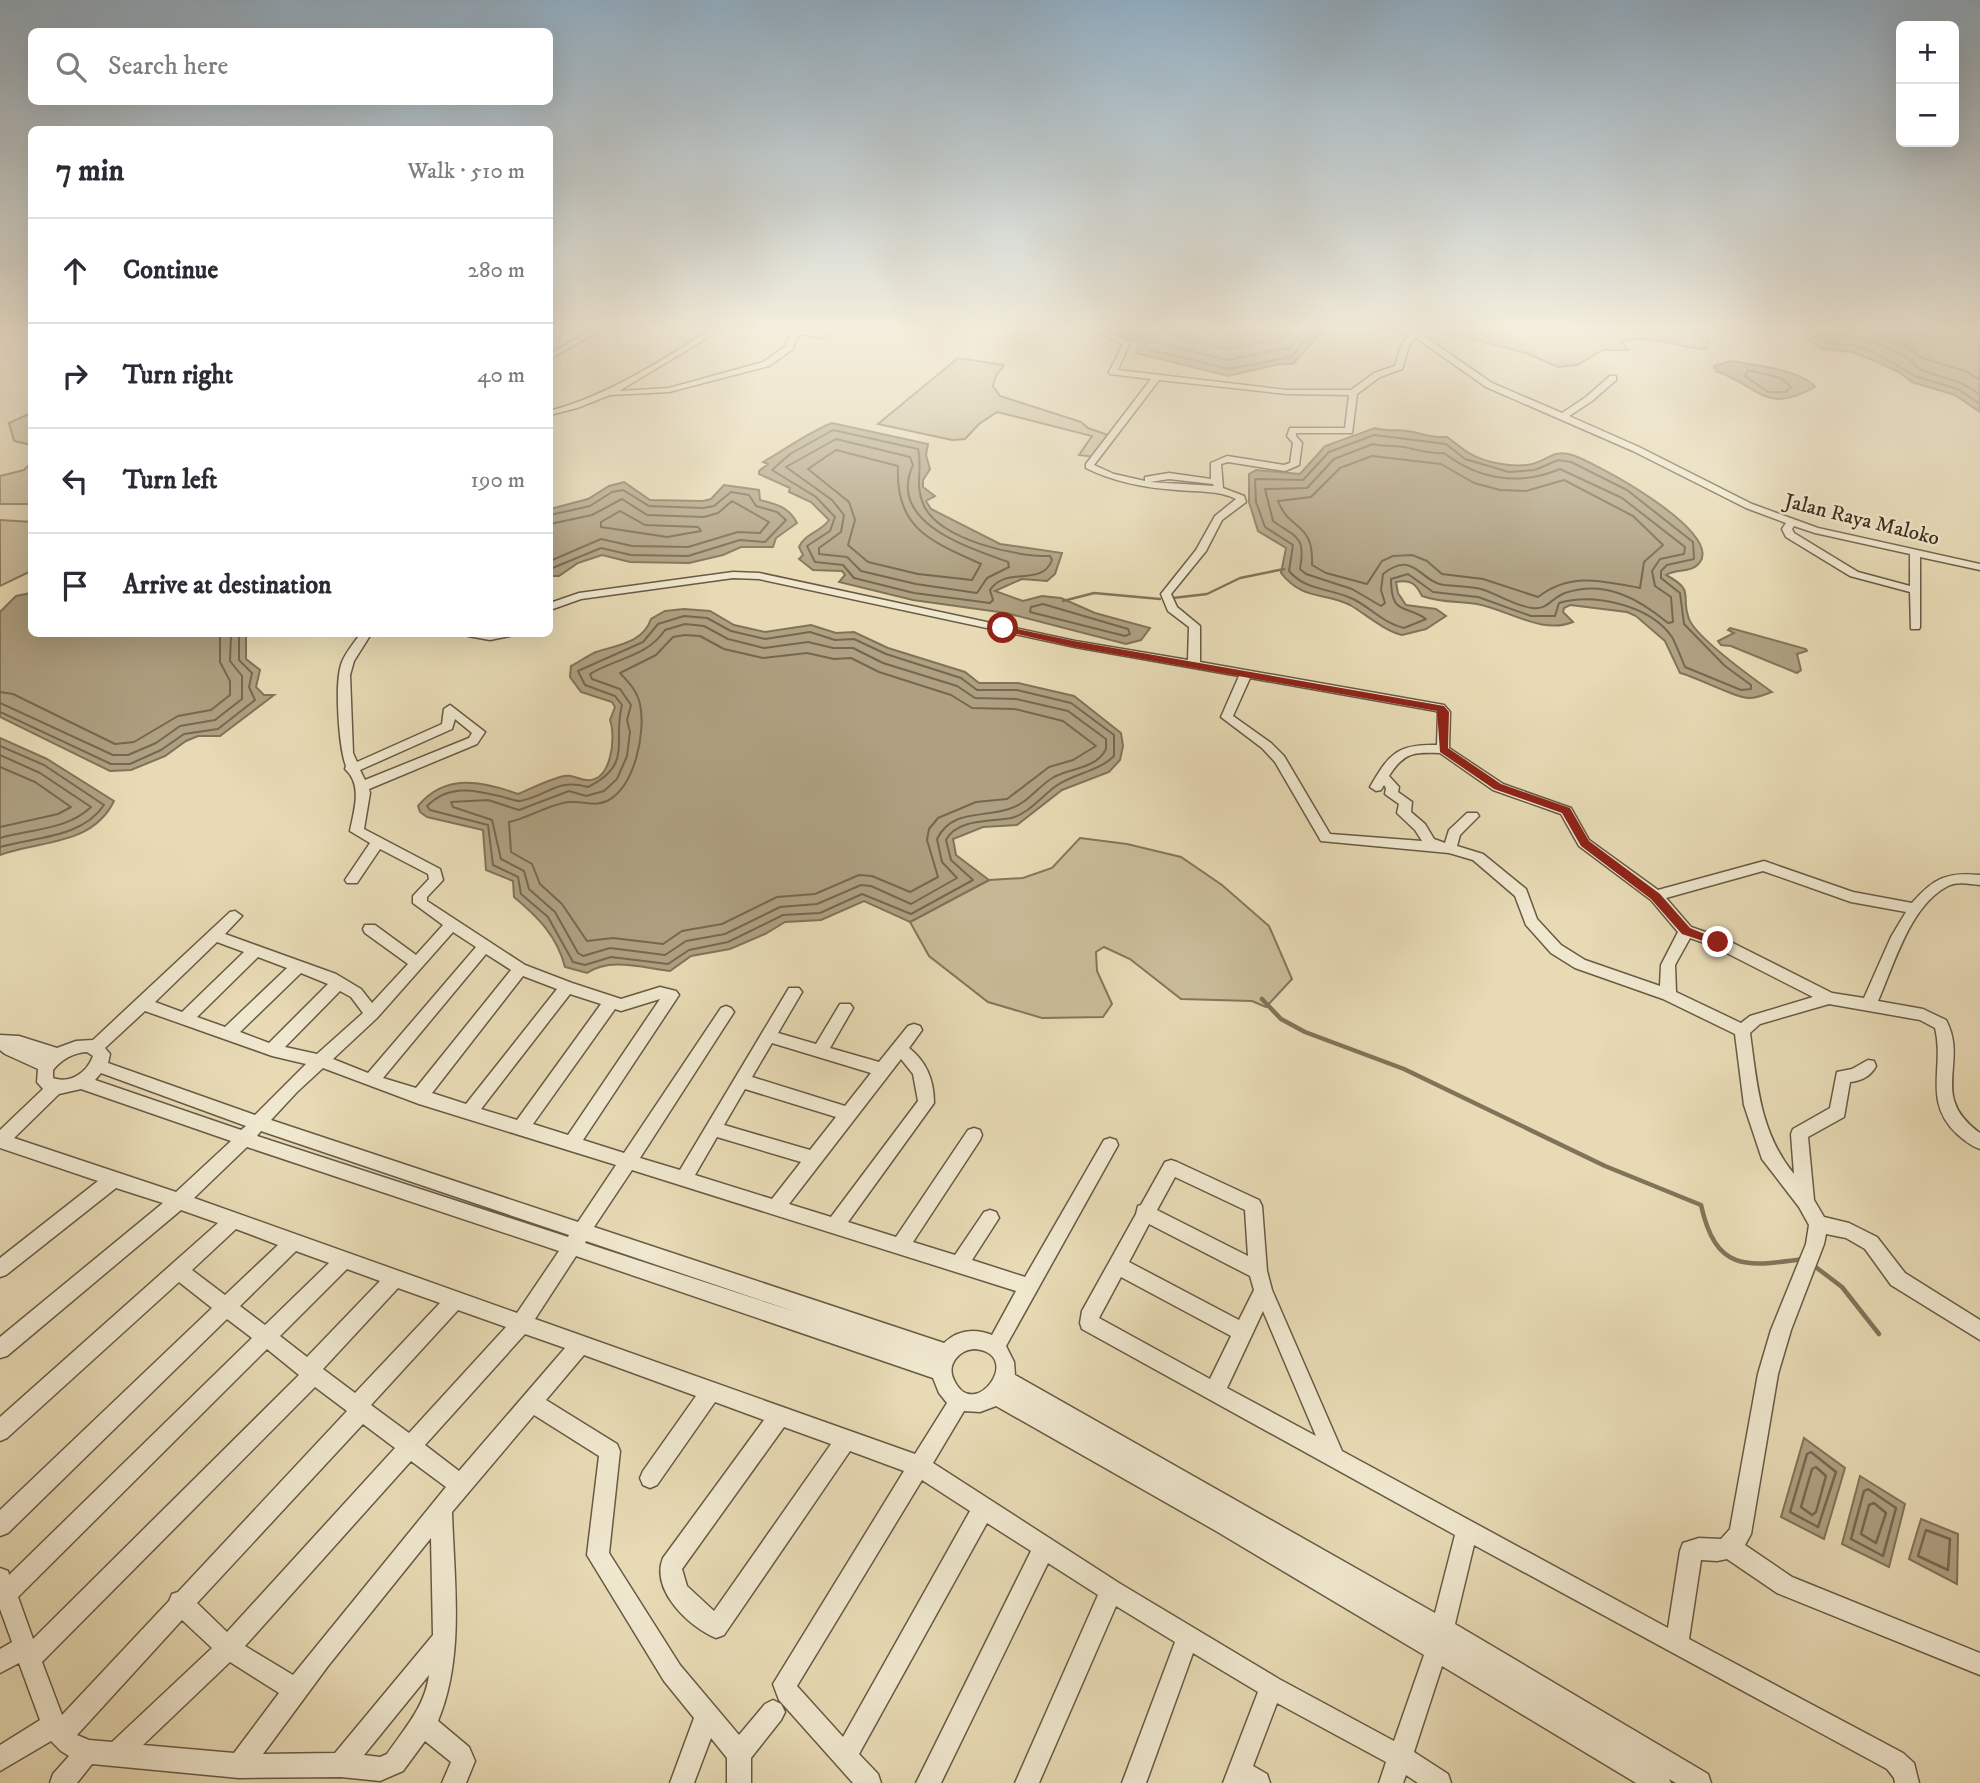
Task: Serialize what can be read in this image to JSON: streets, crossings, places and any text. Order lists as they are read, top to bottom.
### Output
{
  "streets": {
    "street": ["Jalan Raya Maloko"]
  },
  "page": {
    "map_buttons": ["+", "−"],
    "search": "Search here",
    "heading": ["7 min", "Walk · 510 m"],
    "list": [
      ["Continue", "280 m"],
      ["Turn right", "40 m"],
      ["Turn left", "190 m"],
      "Arrive at destination"
    ]
  }
}
